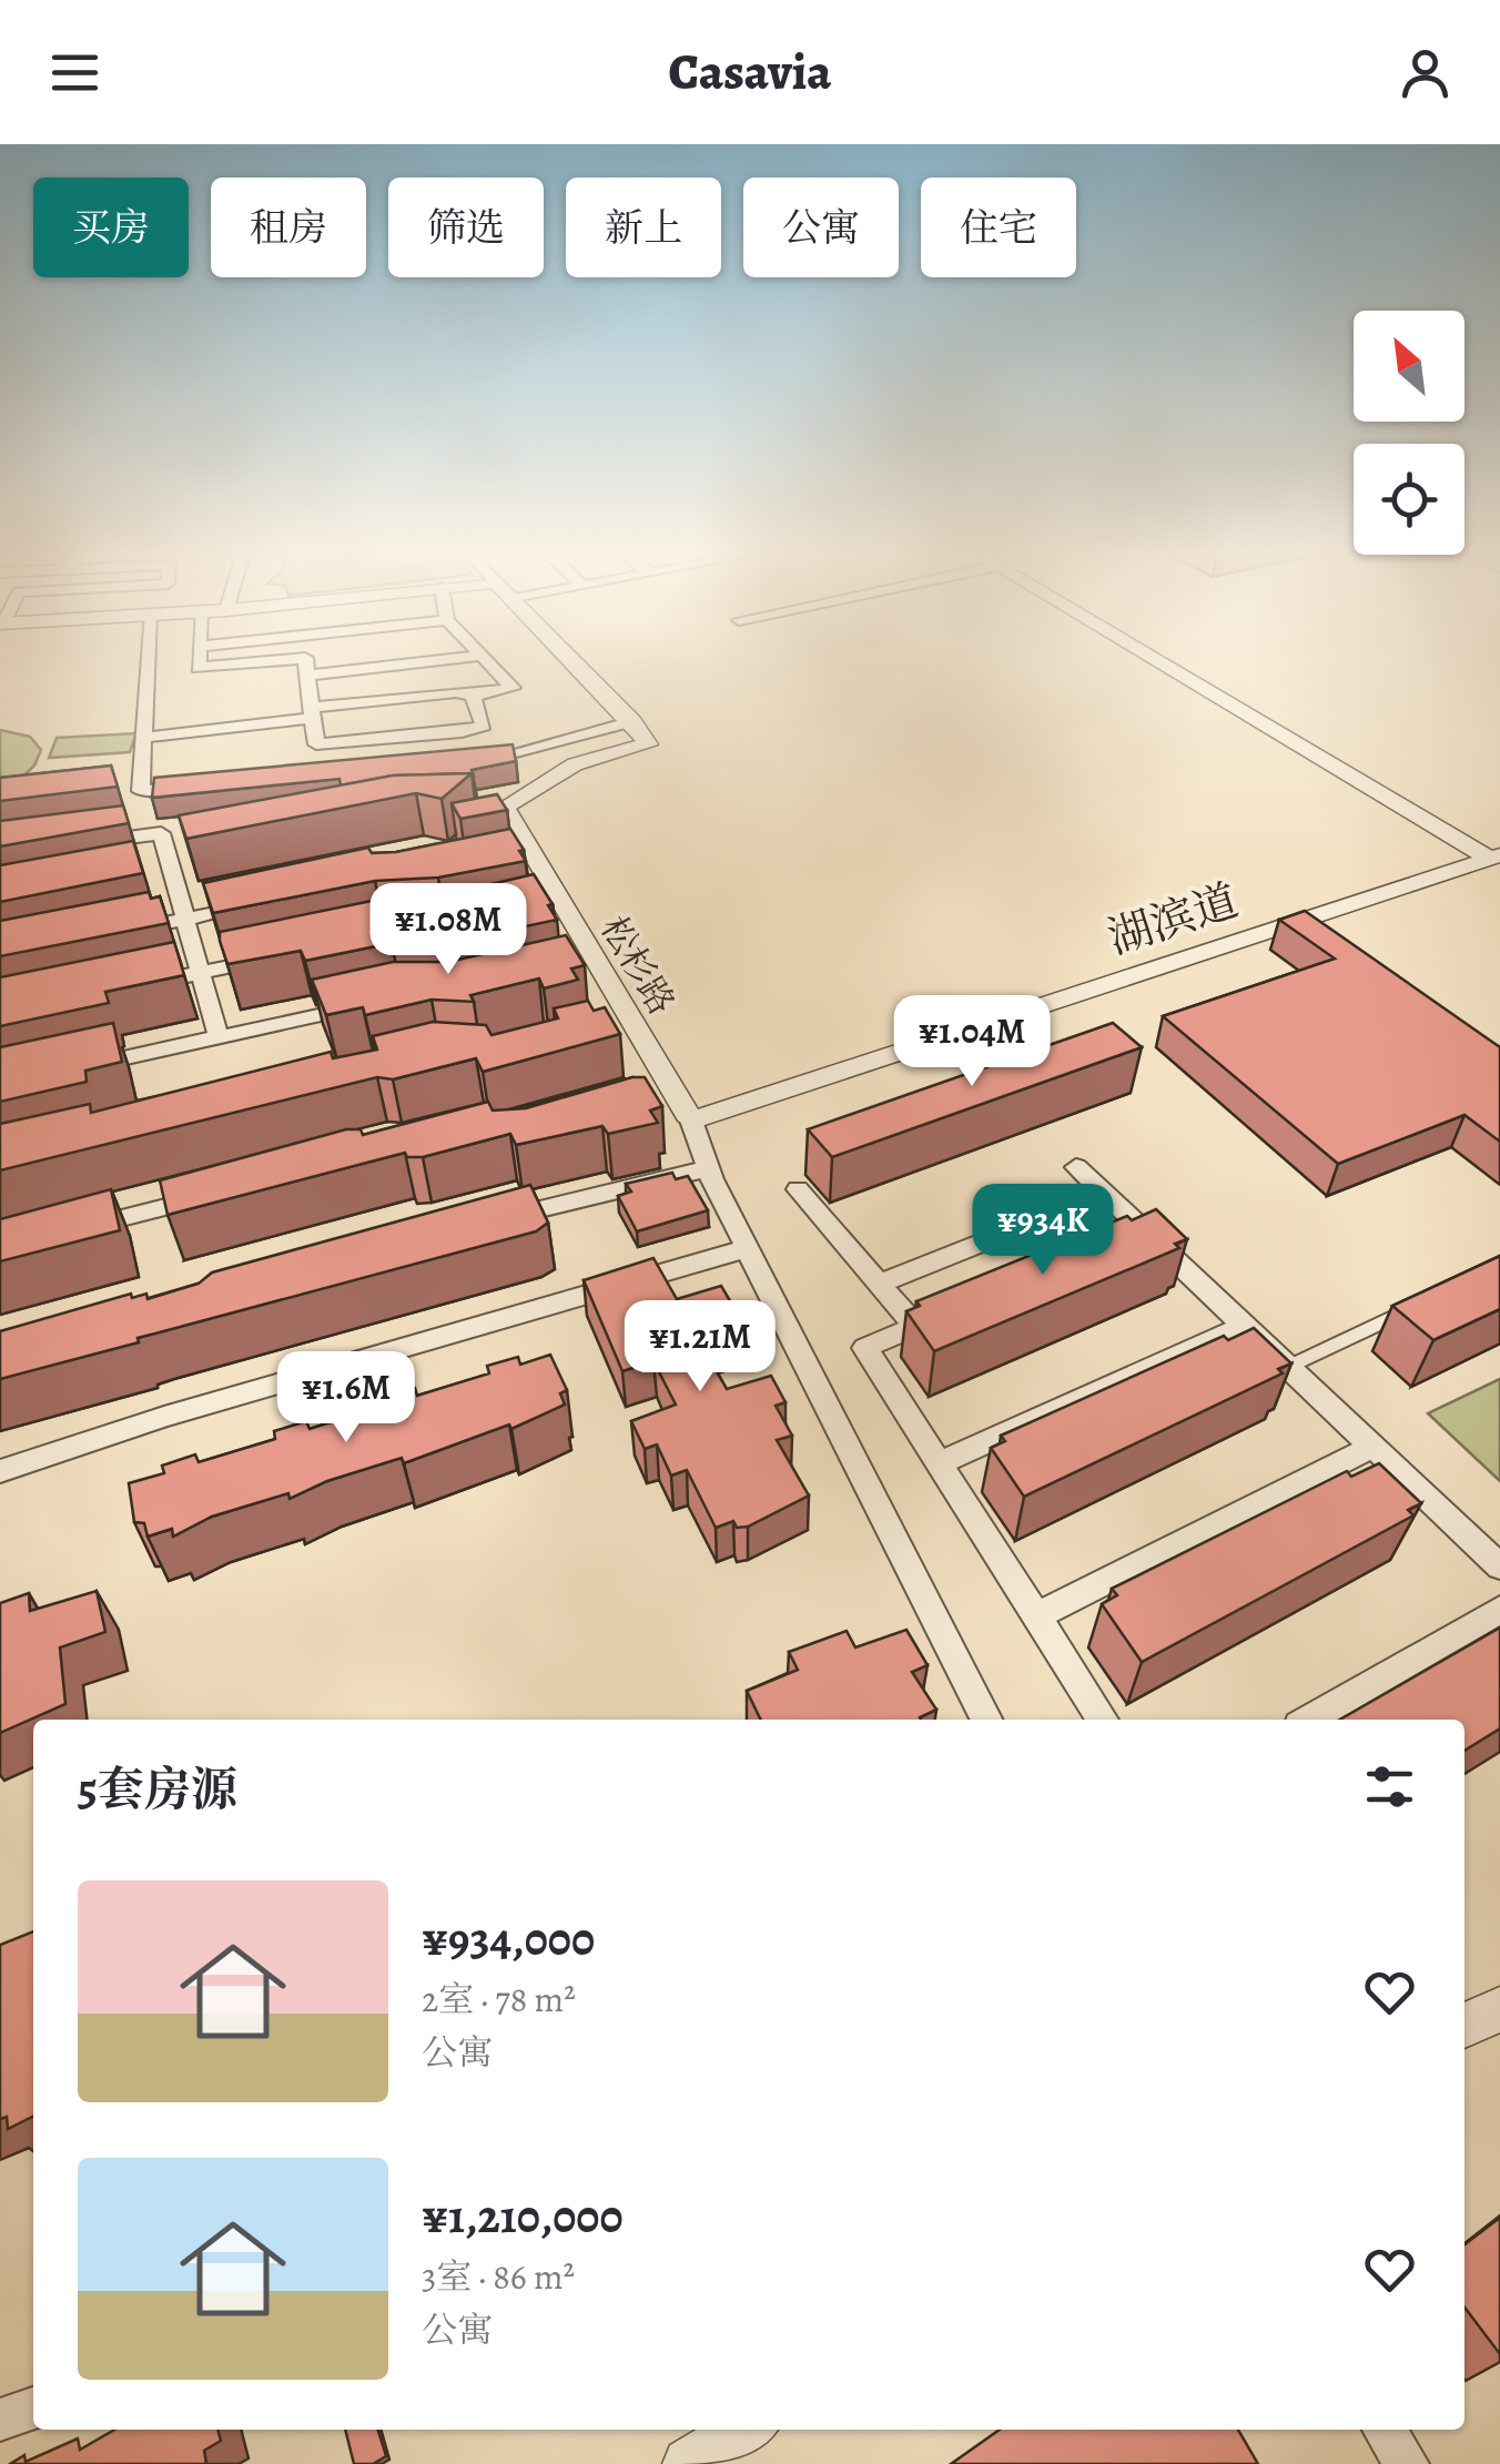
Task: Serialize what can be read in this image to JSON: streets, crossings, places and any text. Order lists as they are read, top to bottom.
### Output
{
  "streets": {
    "street": ["湖滨道", "松杉路"]
  },
  "crossings": [
    ["湖滨道", "松杉路"]
  ],
  "north": "top left",
  "page": {
    "header": "Casavia",
    "chip": [
      "买房",
      "租房",
      "筛选",
      "新上",
      "公寓",
      "住宅"
    ],
    "price": [
      "¥1.08M",
      "¥1.04M",
      "¥934K",
      "¥1.21M",
      "¥1.6M"
    ],
    "heading": "5套房源",
    "list": [
      {
        "name": "¥934,000",
        "note": "2室 · 78 m² · 公寓"
      },
      {
        "name": "¥1,210,000",
        "note": "3室 · 86 m² · 公寓"
      }
    ]
  }
}
